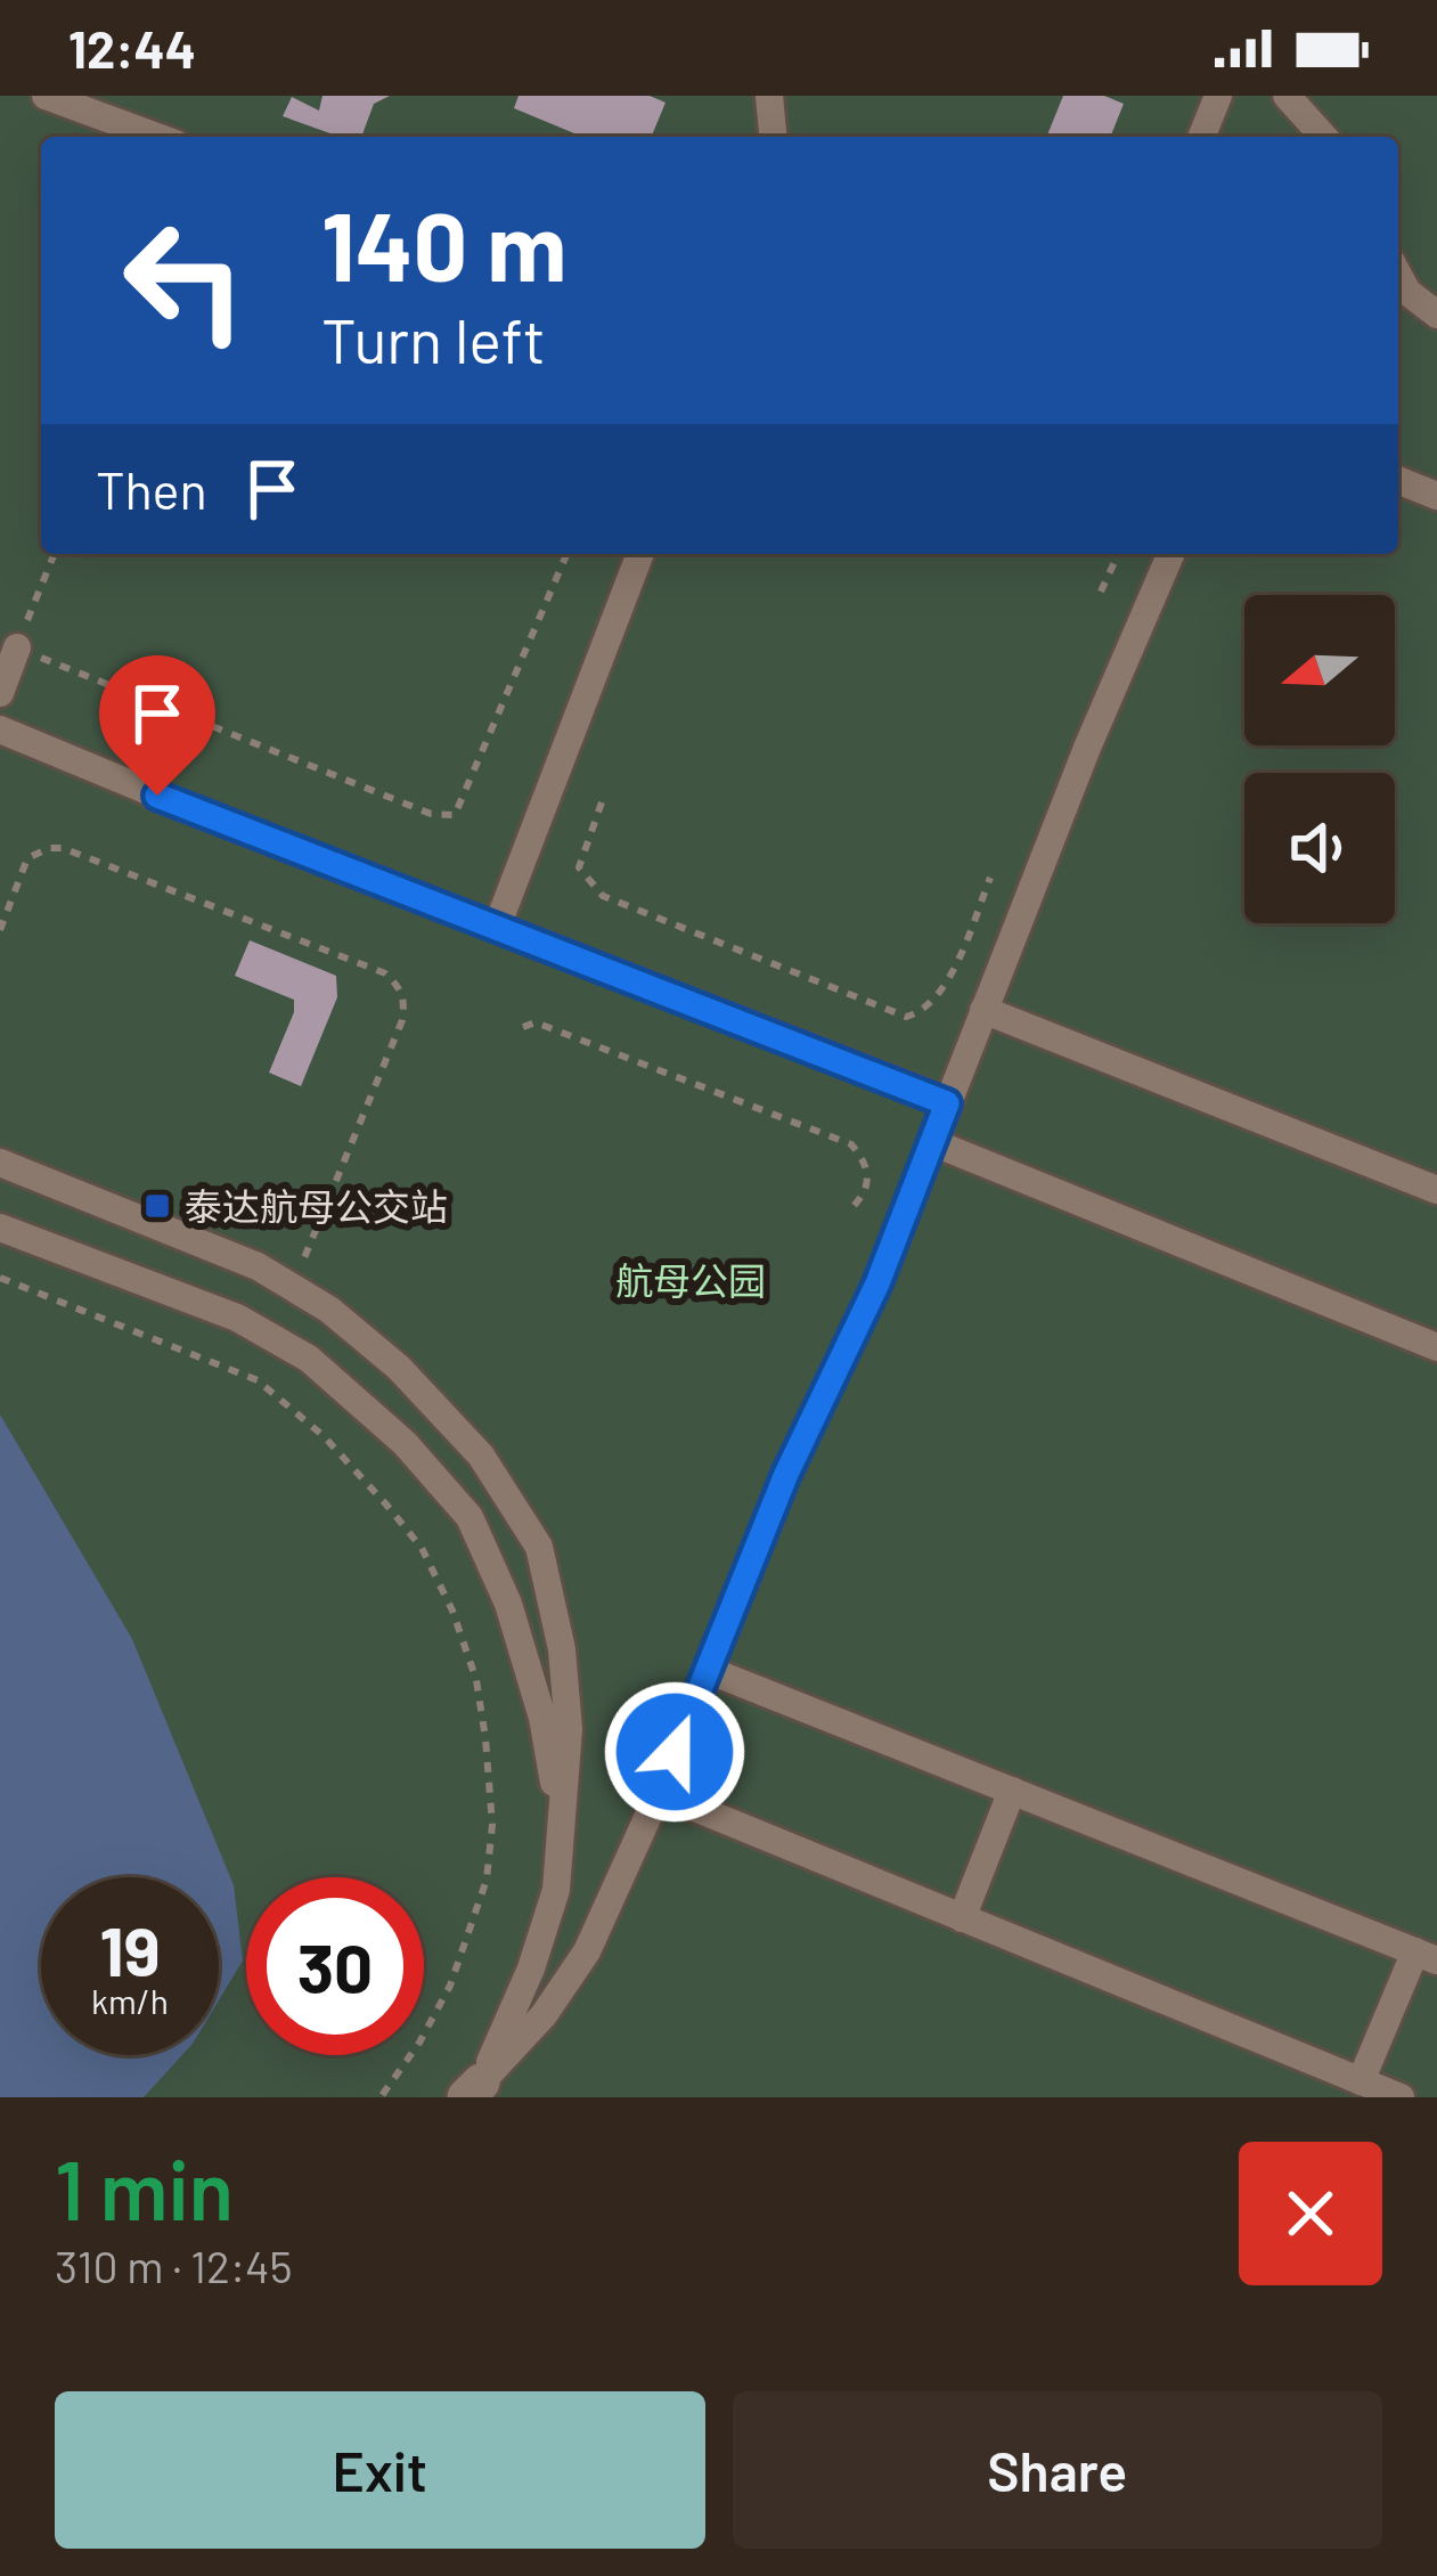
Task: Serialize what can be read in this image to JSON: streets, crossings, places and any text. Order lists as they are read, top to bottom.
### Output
{
  "parks": ["航母公园"],
  "places": {
    "transit": ["泰达航母公交站"]
  },
  "north": "left",
  "page": {
    "status": "12:44",
    "turn": ["140 m", "Turn left"],
    "then": "Then",
    "speed": "19 km/h",
    "limit": "30",
    "heading": ["1 min", "310 m · 12:45"],
    "buttons": ["Exit", "Share"]
  }
}
